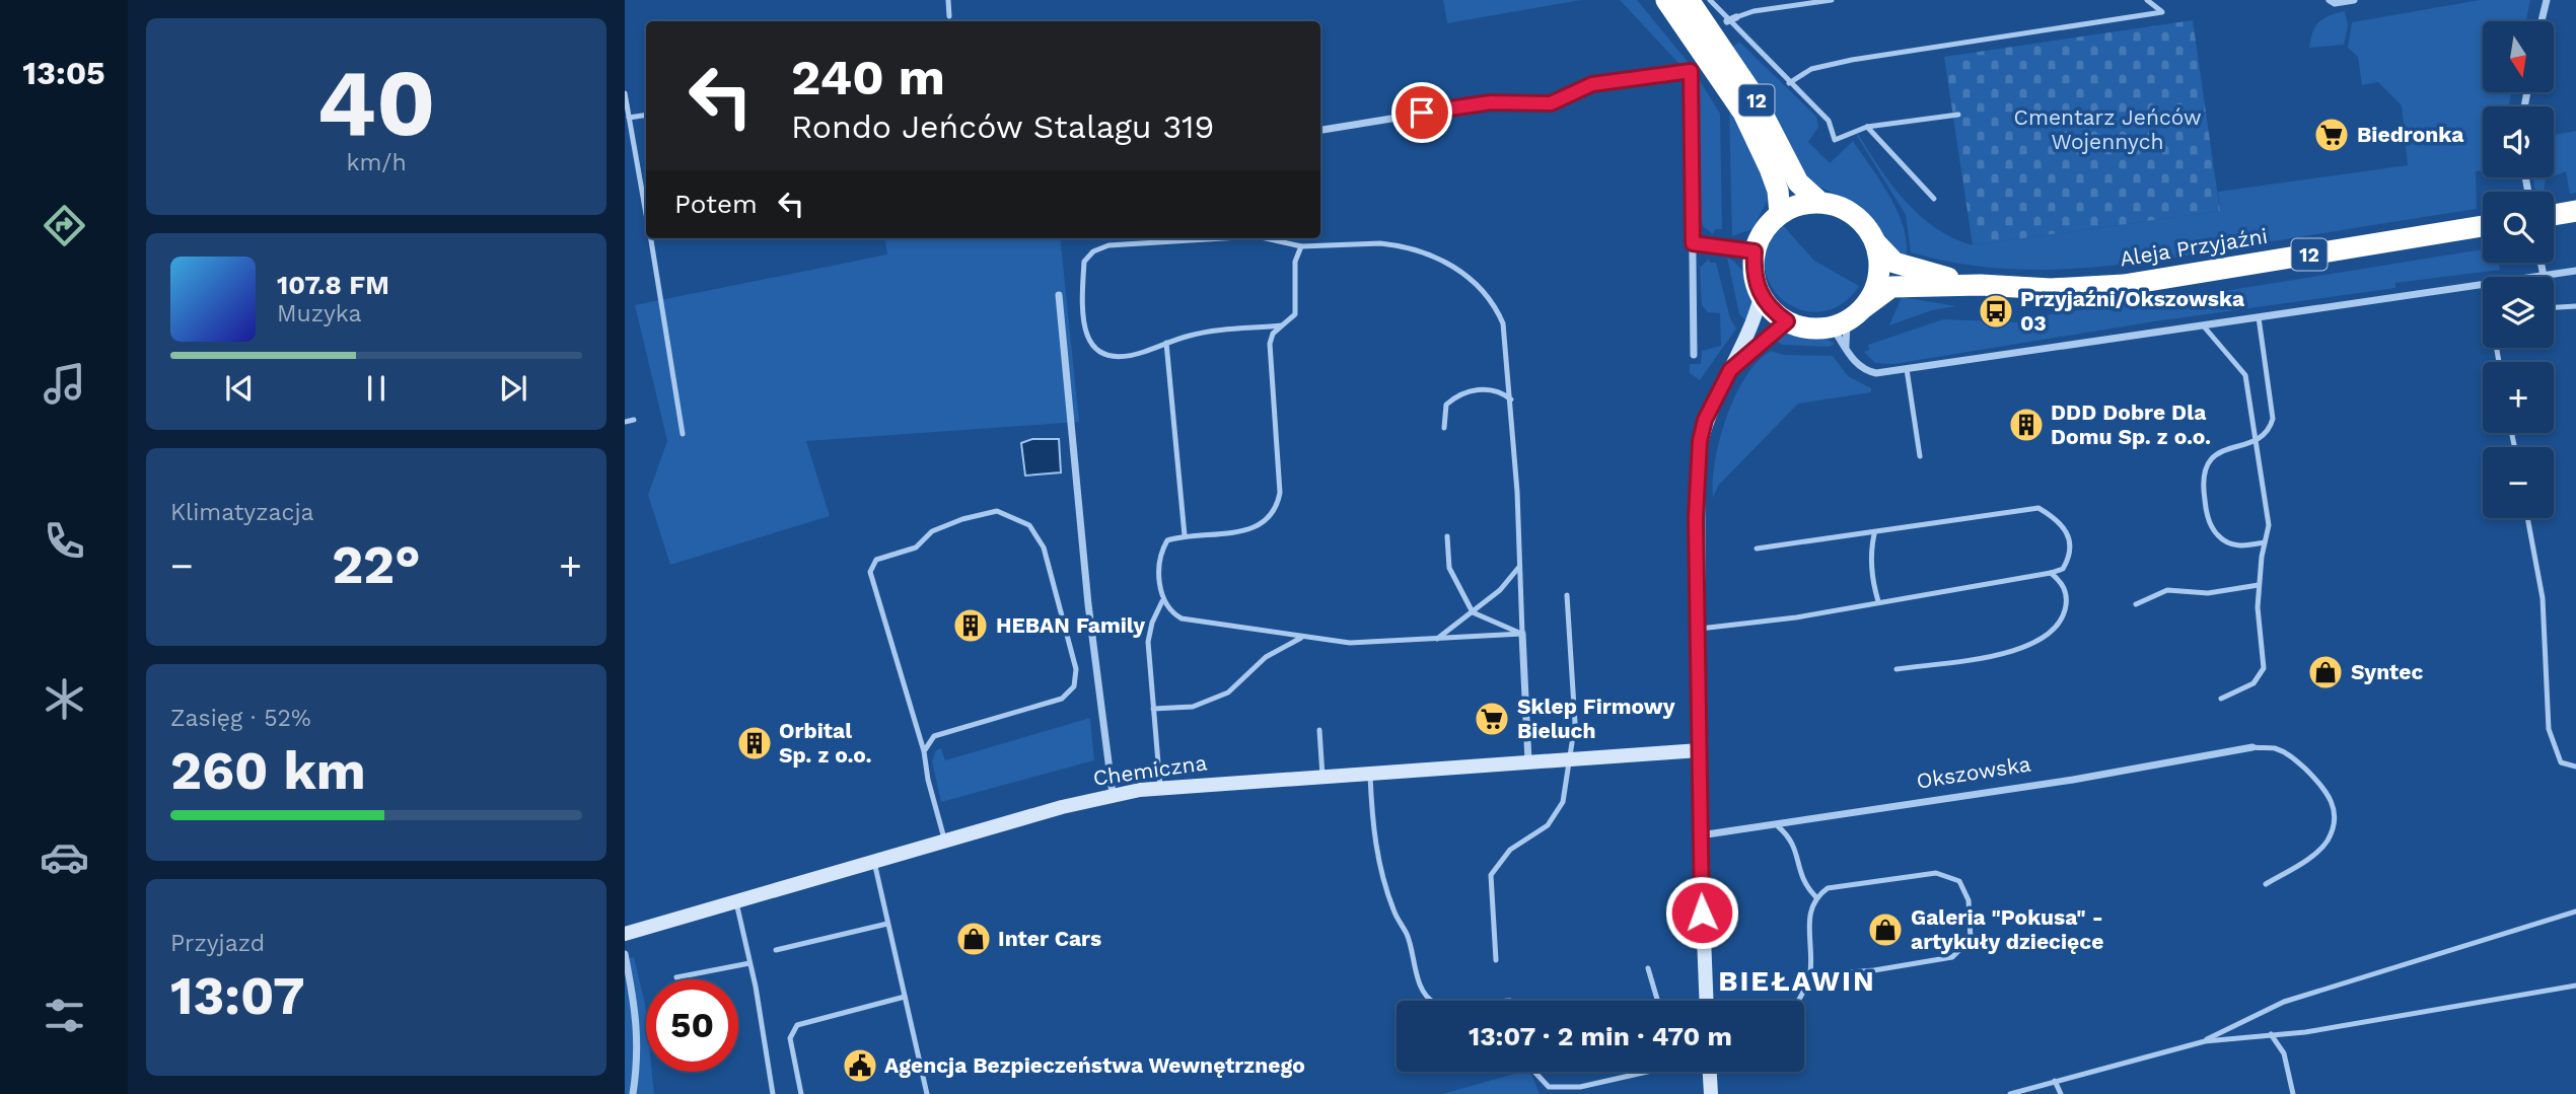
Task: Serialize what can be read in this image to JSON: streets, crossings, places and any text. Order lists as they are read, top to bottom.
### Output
{
  "streets": {
    "highway": ["12", "Aleja Przyjaźni"],
    "street": ["Chemiczna", "Okszowska"]
  },
  "crossings": [
    ["12", "Aleja Przyjaźni"]
  ],
  "districts": ["BIEŁAWIN"],
  "parks": ["Cmentarz Jeńców Wojennych"],
  "places": {
    "supermarket": ["Biedronka", "Sklep Firmowy Bieluch"],
    "bus stop": ["Przyjaźni/Okszowska 03"],
    "building": ["DDD Dobre Dla Domu Sp. z o.o.", "HEBAN Family", "Orbital Sp. z o.o."],
    "shop": ["Syntec", "Galeria \"Pokusa\" - artykuły dziecięce", "Inter Cars"],
    "public building": ["Agencja Bezpieczeństwa Wewnętrznego"]
  },
  "north": "bottom",
  "page": {
    "tabs": "13:05",
    "tile": [
      ["40", "km/h"],
      "Klimatyzacja",
      ["Zasięg · 52%", "260 km"],
      ["Przyjazd", "13:07"]
    ],
    "map_buttons": ["+", "−"],
    "turn": ["240 m", "Rondo Jeńców Stalagu 319"],
    "then": "Potem",
    "song": ["107.8 FM", "Muzyka"],
    "heat": ["−", "22°", "+"],
    "limit": "50",
    "trip": "13:07 · 2 min · 470 m"
  }
}
